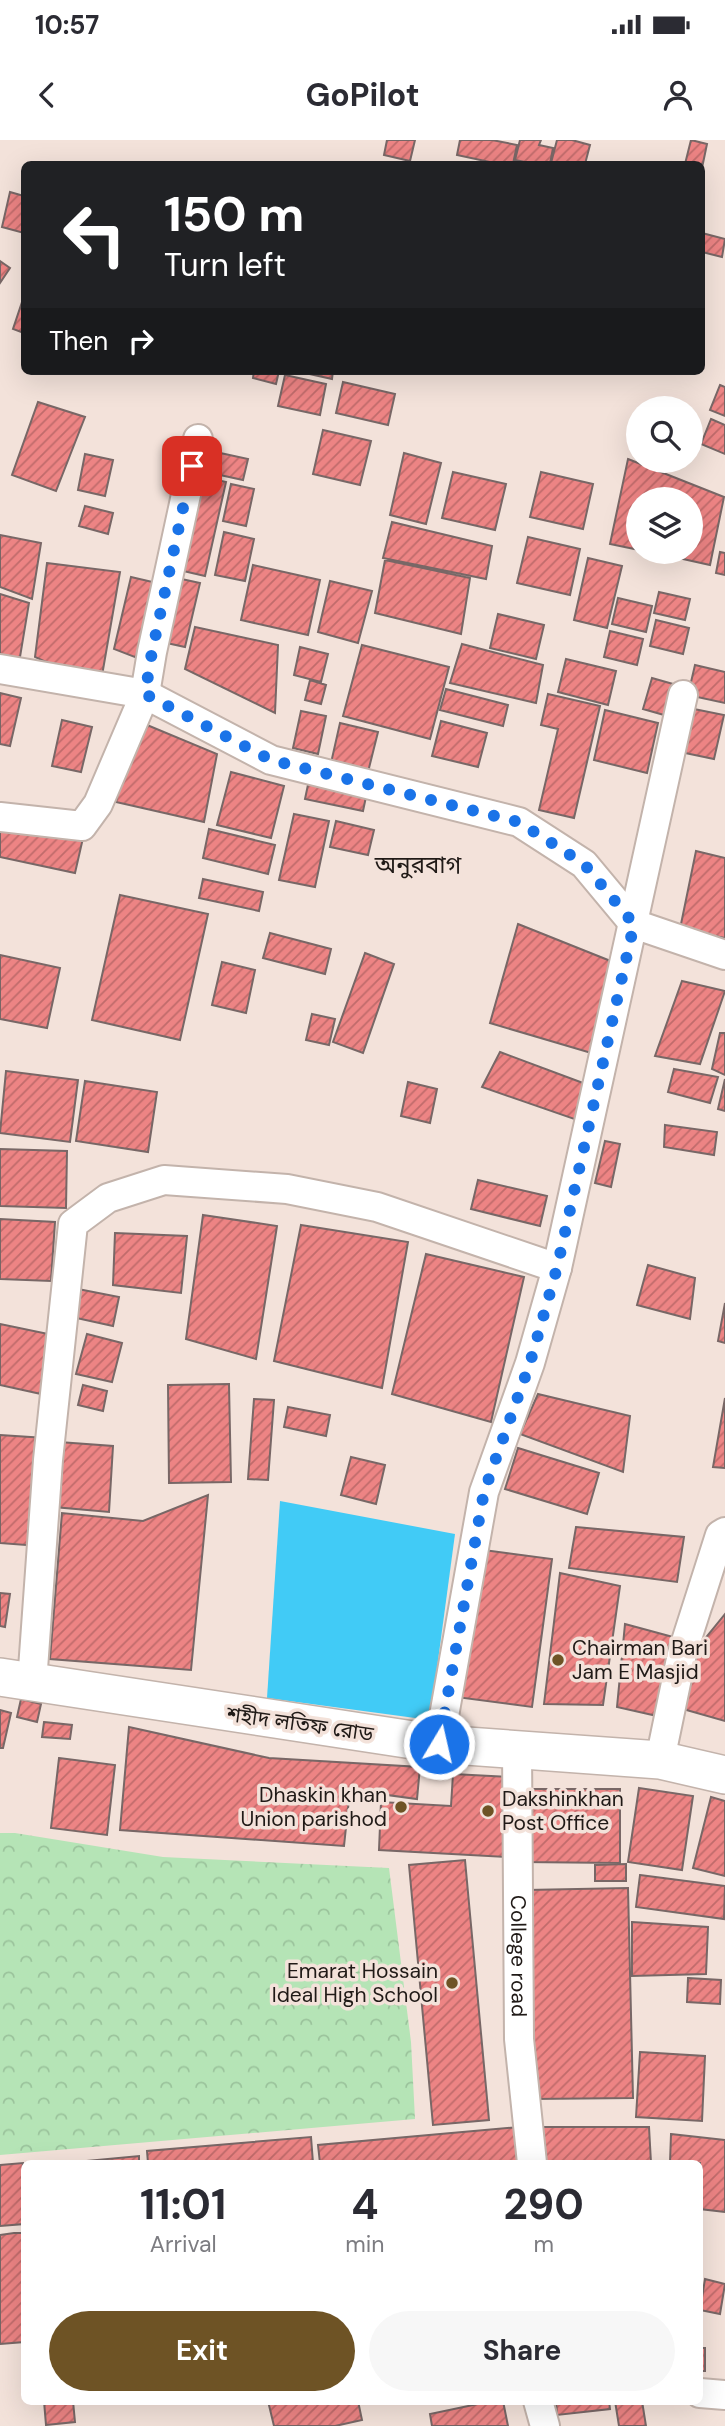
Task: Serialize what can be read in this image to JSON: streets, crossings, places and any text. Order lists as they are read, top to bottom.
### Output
{
  "streets": {
    "street": ["শহীদ লতিফ রোড", "College road"]
  },
  "crossings": [
    ["শহীদ লতিফ রোড", "College road"]
  ],
  "districts": ["অনুরবাগ"],
  "places": [
    "Chairman Bari Jam E Masjid",
    "Dhaskin khan Union parishod",
    "Dakshinkhan Post Office",
    "Emarat Hossain Ideal High School"
  ],
  "page": {
    "status": "10:57",
    "header": "GoPilot",
    "turn": ["150 m", "Turn left"],
    "then": "Then",
    "eta": [
      "11:01",
      "Arrival",
      "4",
      "min",
      "290",
      "m"
    ],
    "buttons": ["Exit", "Share"]
  }
}
